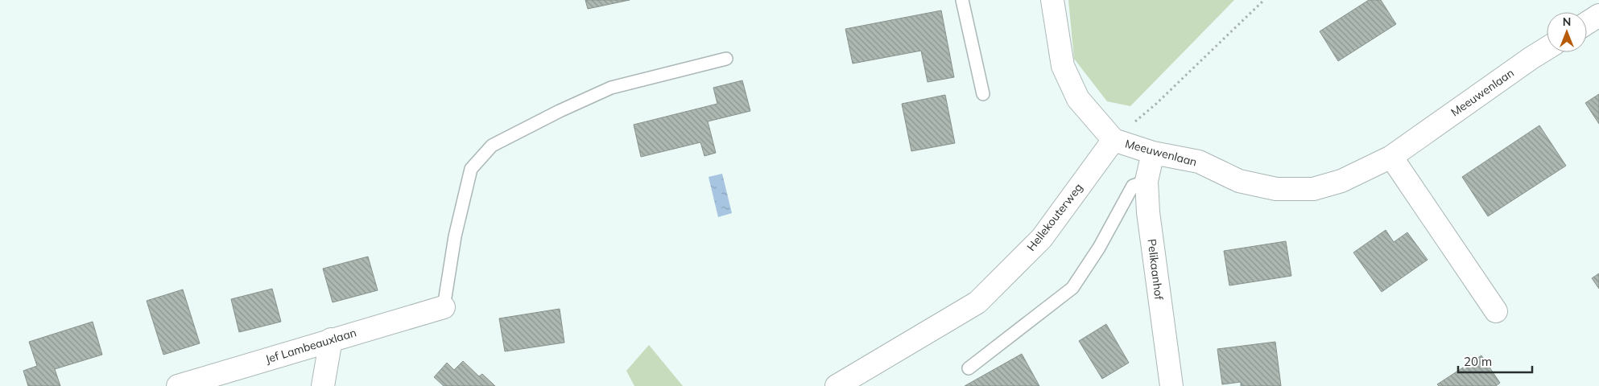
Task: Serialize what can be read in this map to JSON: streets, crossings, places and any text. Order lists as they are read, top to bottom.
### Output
{
  "streets": {
    "street": [
      "Meeuwenlaan",
      "Hellekouterweg",
      "Pelikaanhof",
      "Jef Lambeauxlaan"
    ]
  },
  "crossings": [
    ["Meeuwenlaan", "Hellekouterweg"],
    ["Meeuwenlaan", "Pelikaanhof"]
  ],
  "scale_bar": "20 m",
  "north": "top"
}
